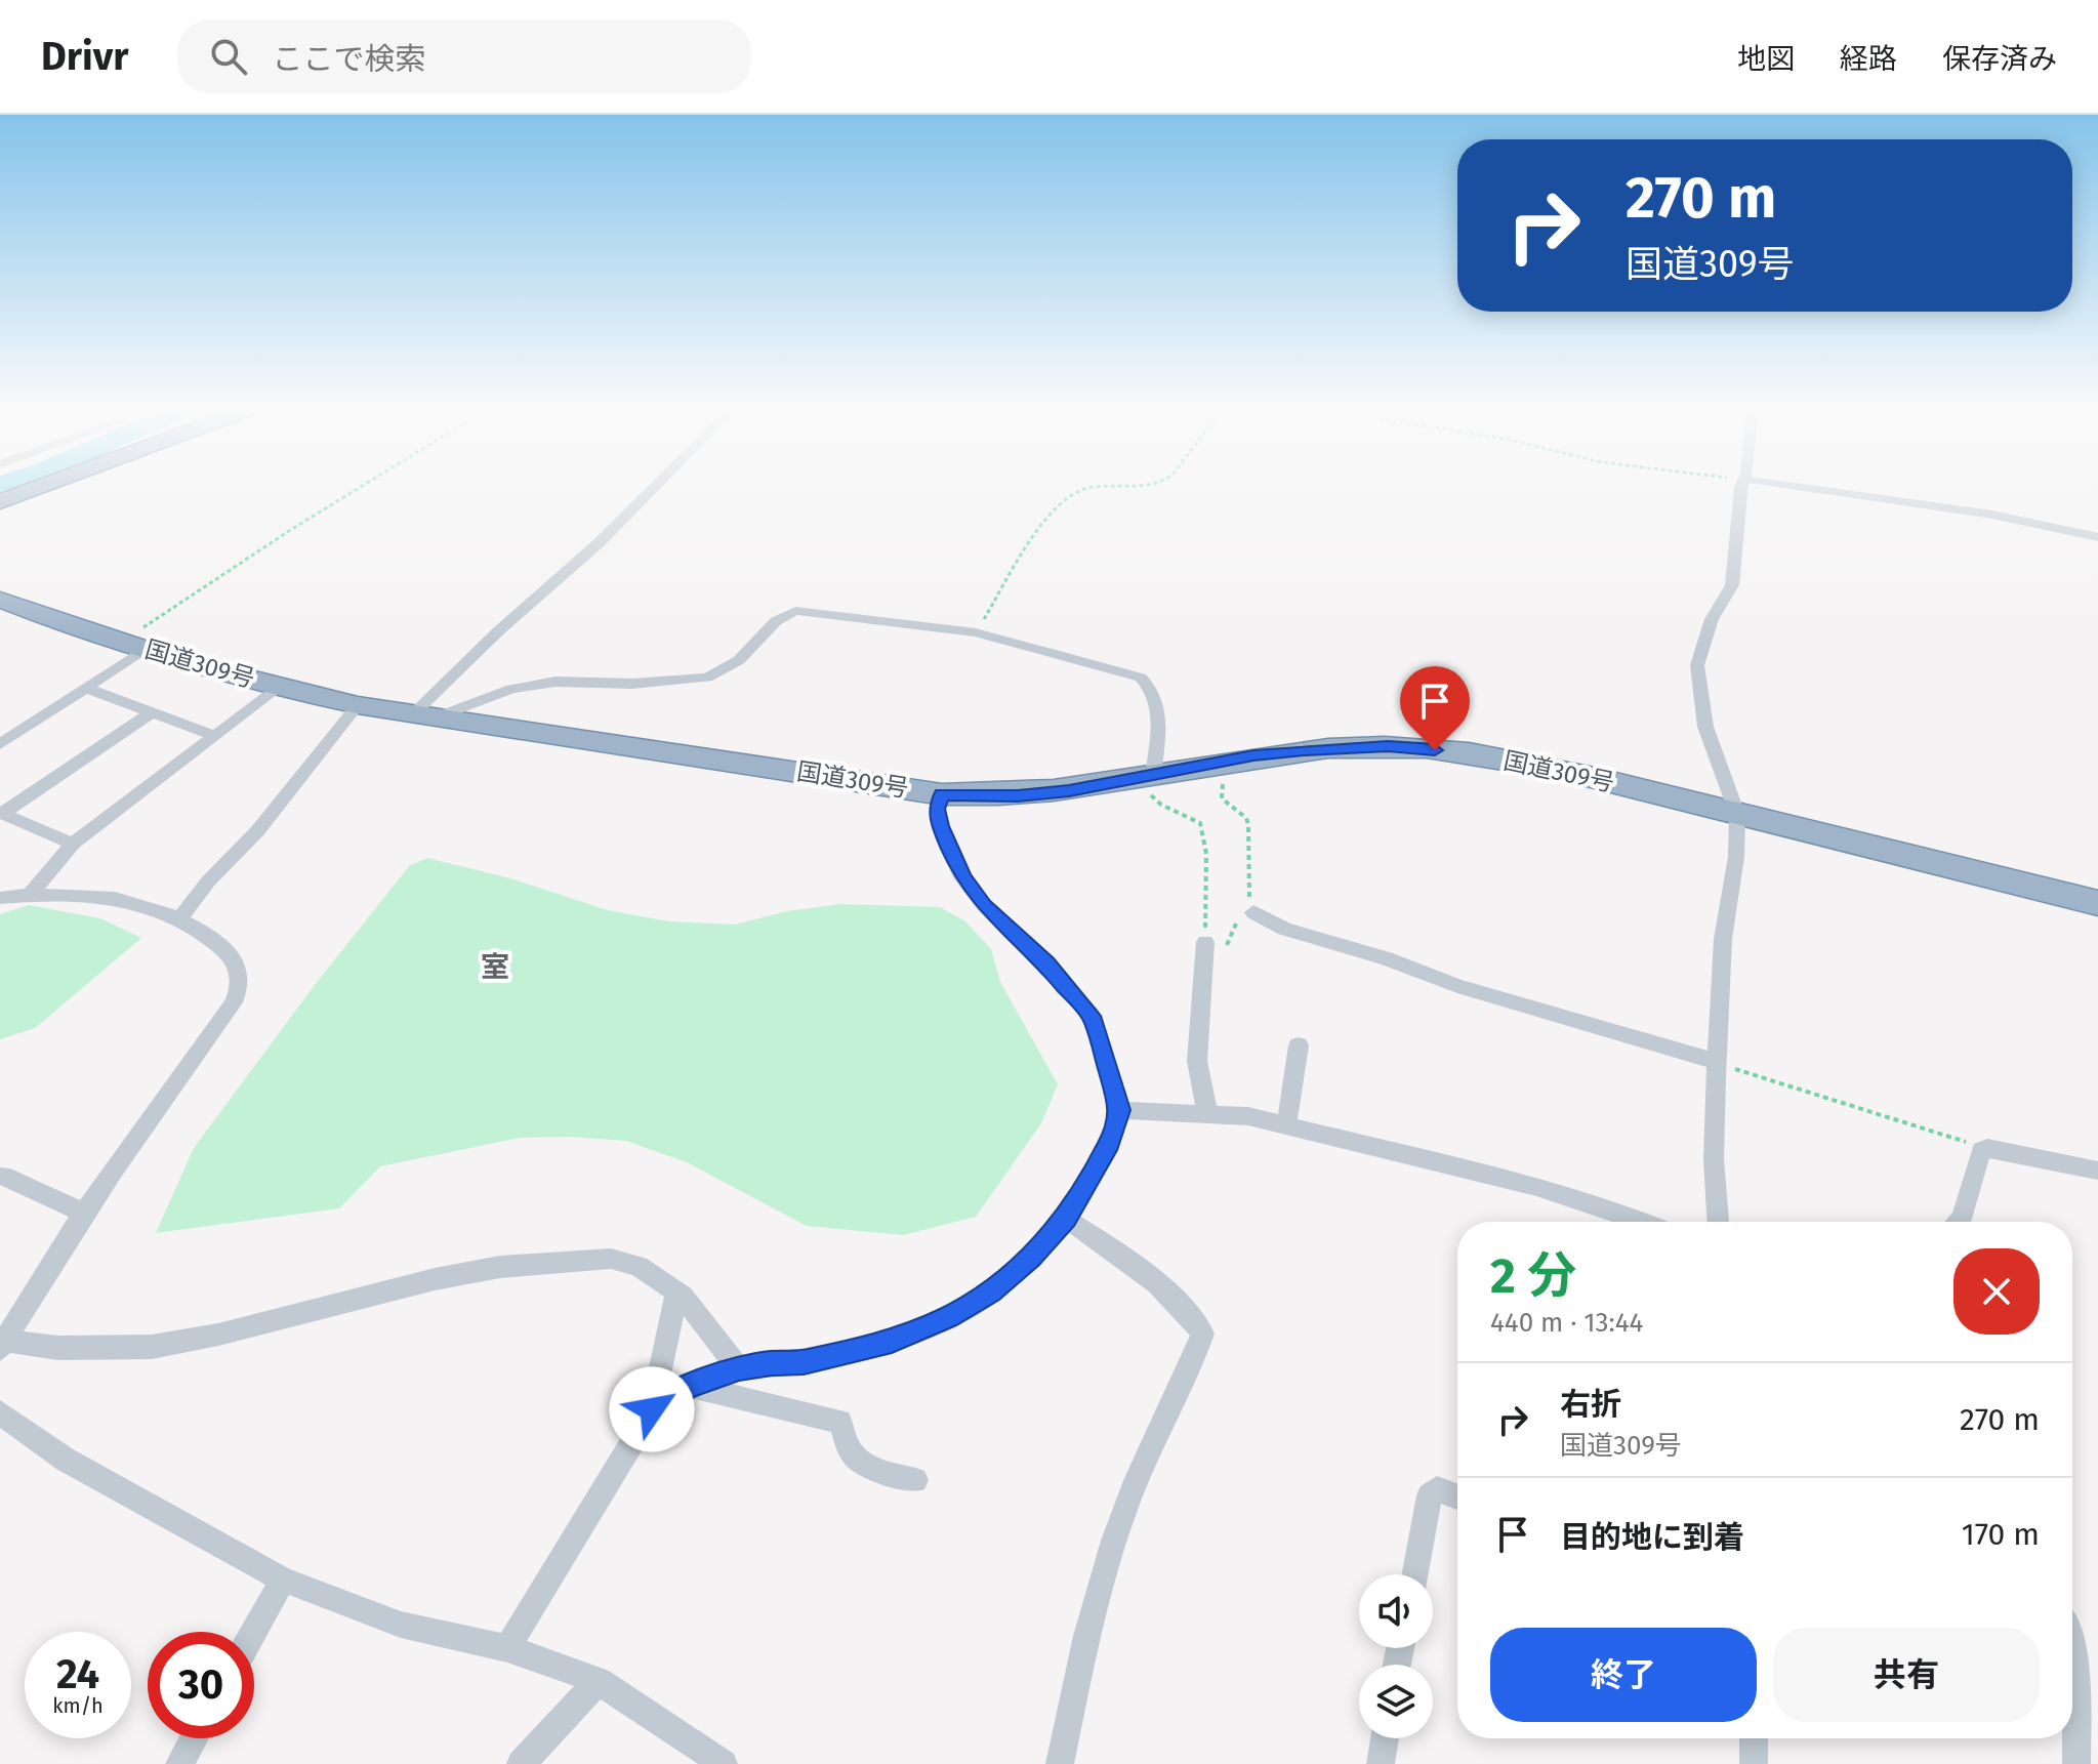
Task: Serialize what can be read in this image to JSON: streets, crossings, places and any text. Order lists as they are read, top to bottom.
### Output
{
  "streets": {
    "highway": ["国道309号"]
  },
  "districts": ["室"],
  "page": {
    "header": "Drivr",
    "search": "ここで検索",
    "nav": ["地図", "経路", "保存済み"],
    "turn": ["270 m", "国道309号"],
    "heading": ["2 分", "440 m · 13:44"],
    "list": [
      {
        "name": "右折",
        "note": "国道309号",
        "value": "270 m"
      },
      {
        "name": "目的地に到着",
        "value": "170 m"
      }
    ],
    "buttons": ["終了", "共有"],
    "speed": "24 km/h",
    "limit": "30"
  }
}
